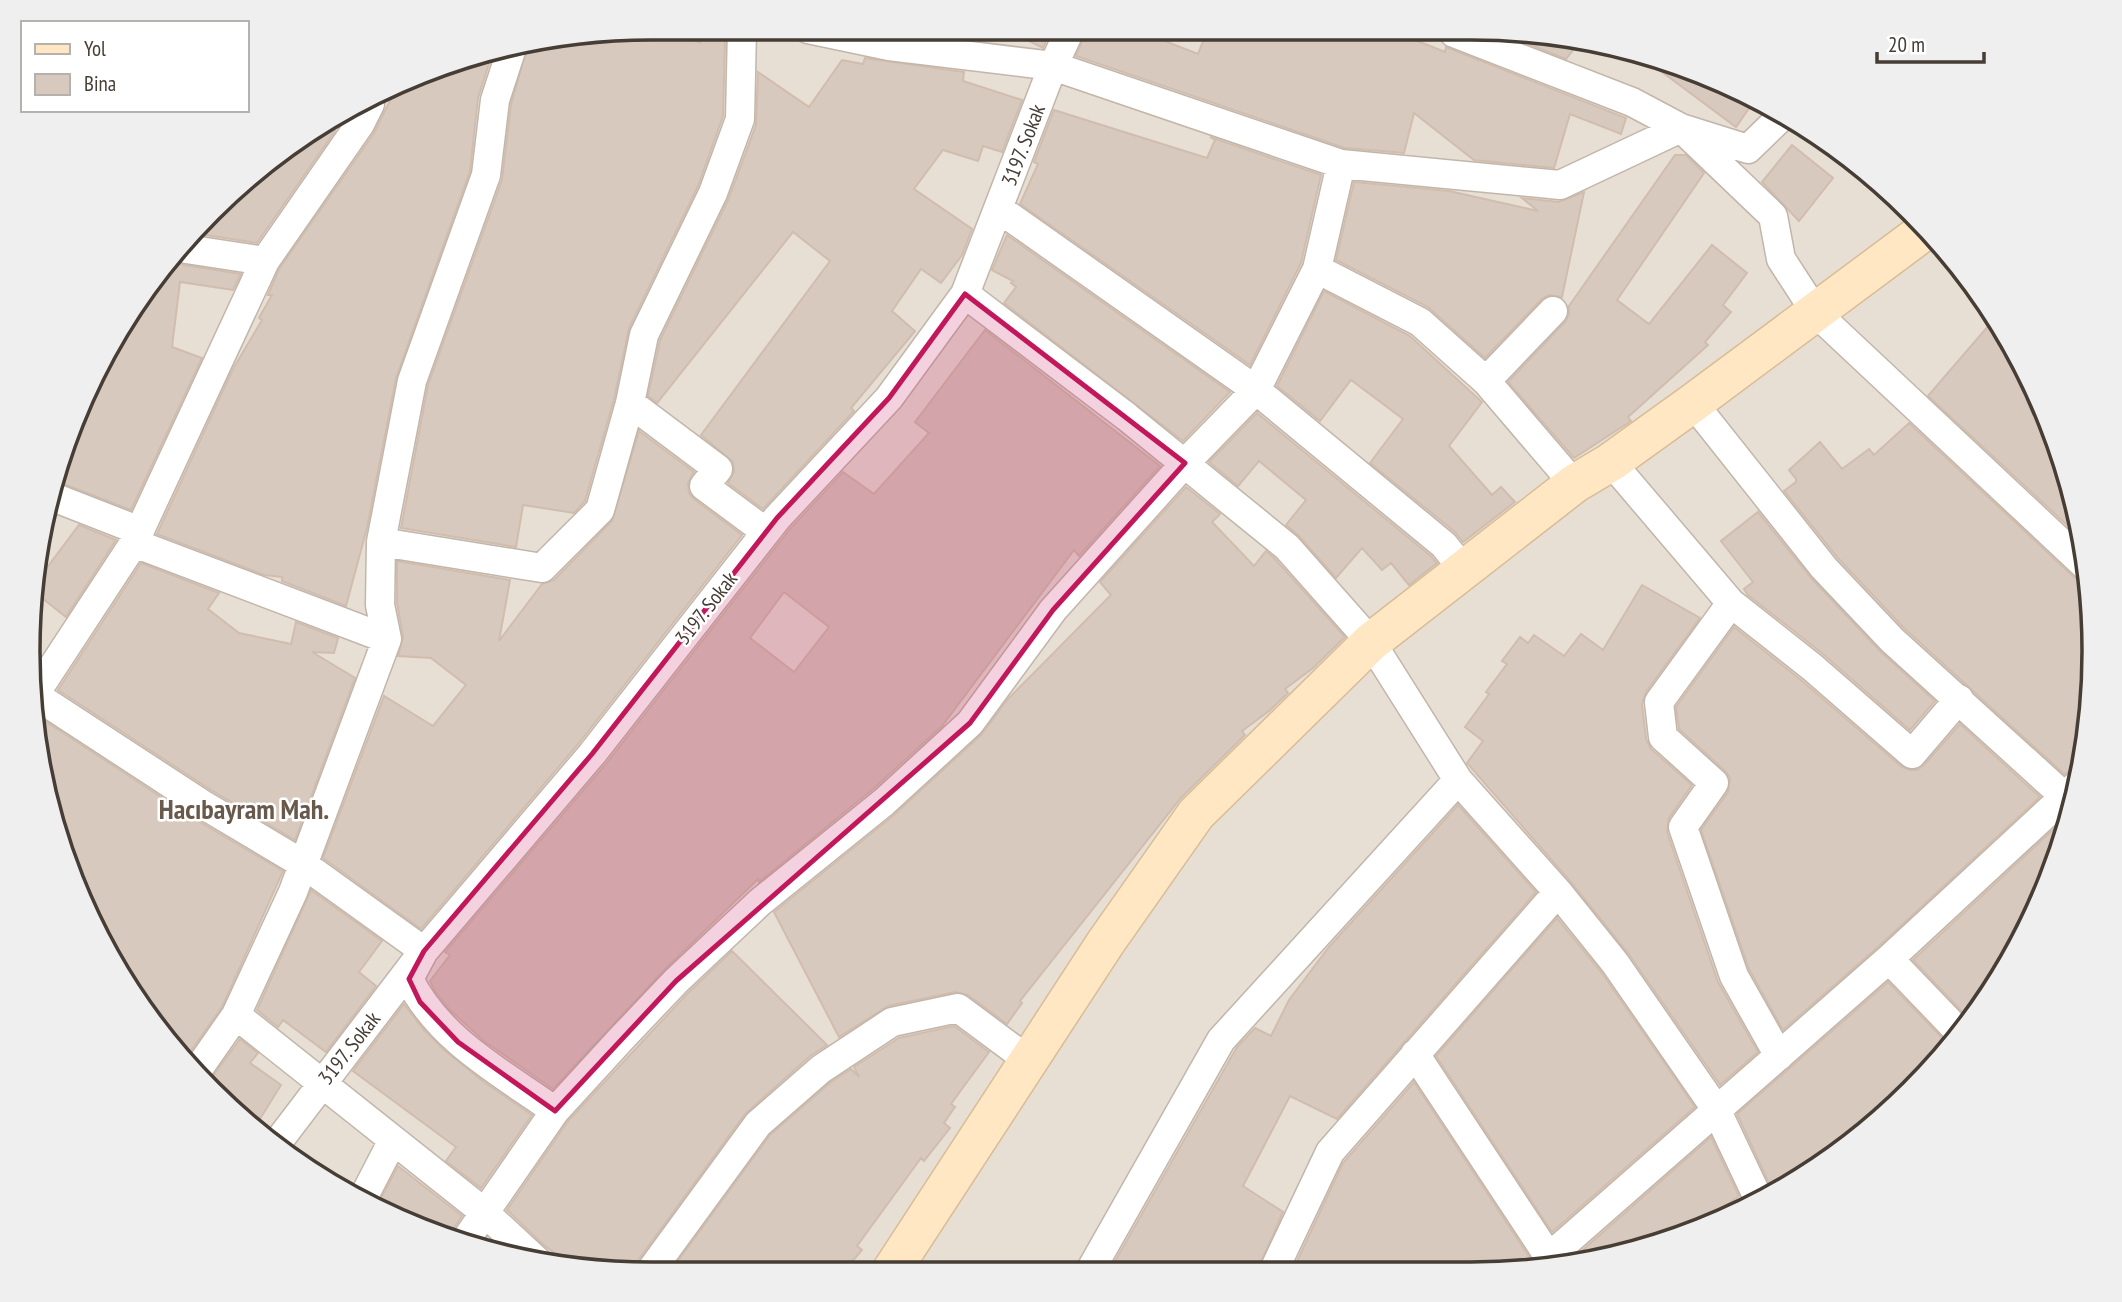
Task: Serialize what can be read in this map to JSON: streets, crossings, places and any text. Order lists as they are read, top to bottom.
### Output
{
  "streets": {
    "street": ["3197. Sokak"]
  },
  "districts": ["Hacıbayram Mah."],
  "legend": ["Yol", "Bina"],
  "scale_bar": "20 m"
}
